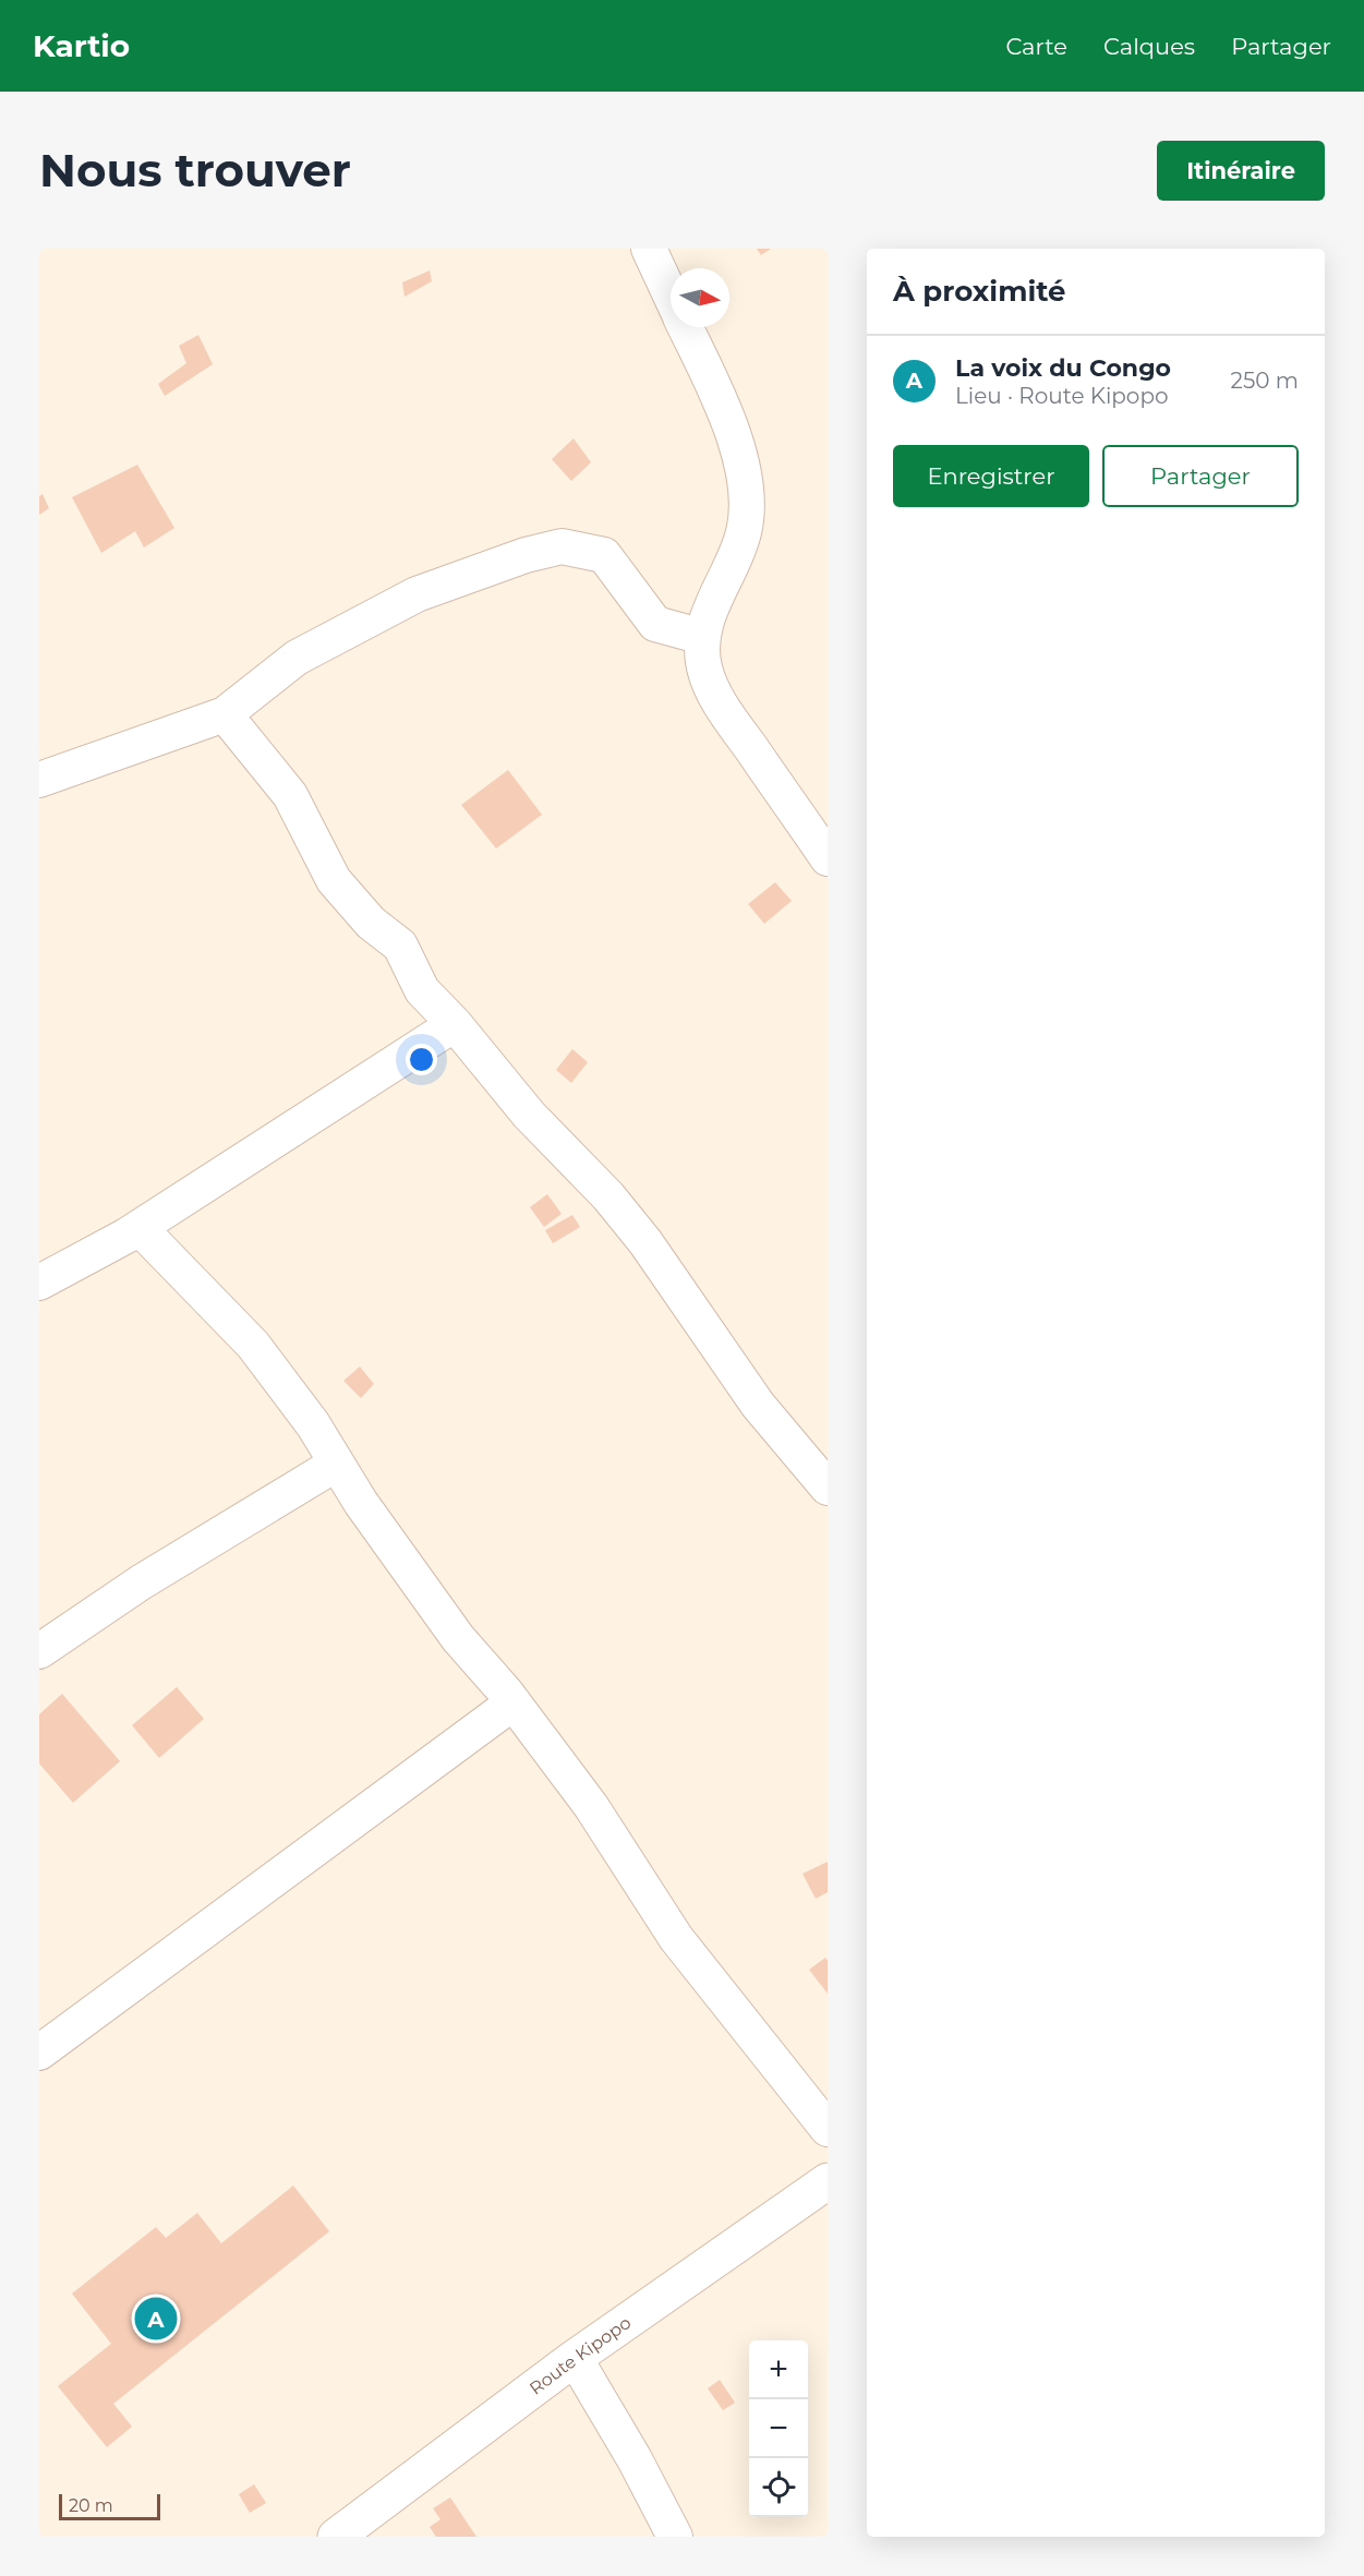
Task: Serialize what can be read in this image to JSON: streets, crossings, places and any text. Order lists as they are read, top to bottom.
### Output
{
  "streets": {
    "main road": ["Route Kipopo"]
  },
  "scale_bar": "20 m",
  "north": "right",
  "page": {
    "header": "Kartio",
    "nav": ["Carte", "Calques", "Partager"],
    "buttons": [
      "Itinéraire",
      ["Enregistrer", "Partager"]
    ],
    "title": "Nous trouver",
    "heading": "À proximité",
    "list": [
      {
        "mark": "A",
        "name": "La voix du Congo",
        "note": "Lieu · Route Kipopo",
        "value": "250 m"
      }
    ],
    "pins": "A",
    "map_buttons": ["+", "−"],
    "scale": "20 m"
  }
}
